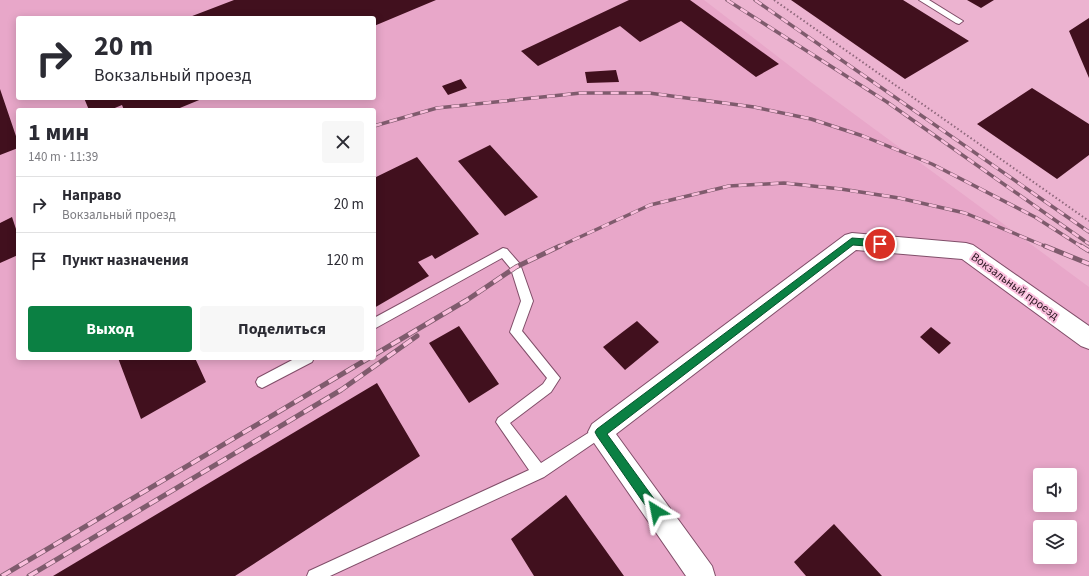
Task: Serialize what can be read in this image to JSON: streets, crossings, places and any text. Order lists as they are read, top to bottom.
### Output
{
  "streets": {
    "street": ["Вокзальный проезд"]
  },
  "page": {
    "turn": ["20 m", "Вокзальный проезд"],
    "heading": ["1 мин", "140 m · 11:39"],
    "list": [
      {
        "name": "Направо",
        "note": "Вокзальный проезд",
        "value": "20 m"
      },
      {
        "name": "Пункт назначения",
        "value": "120 m"
      }
    ],
    "buttons": ["Выход", "Поделиться"]
  }
}
